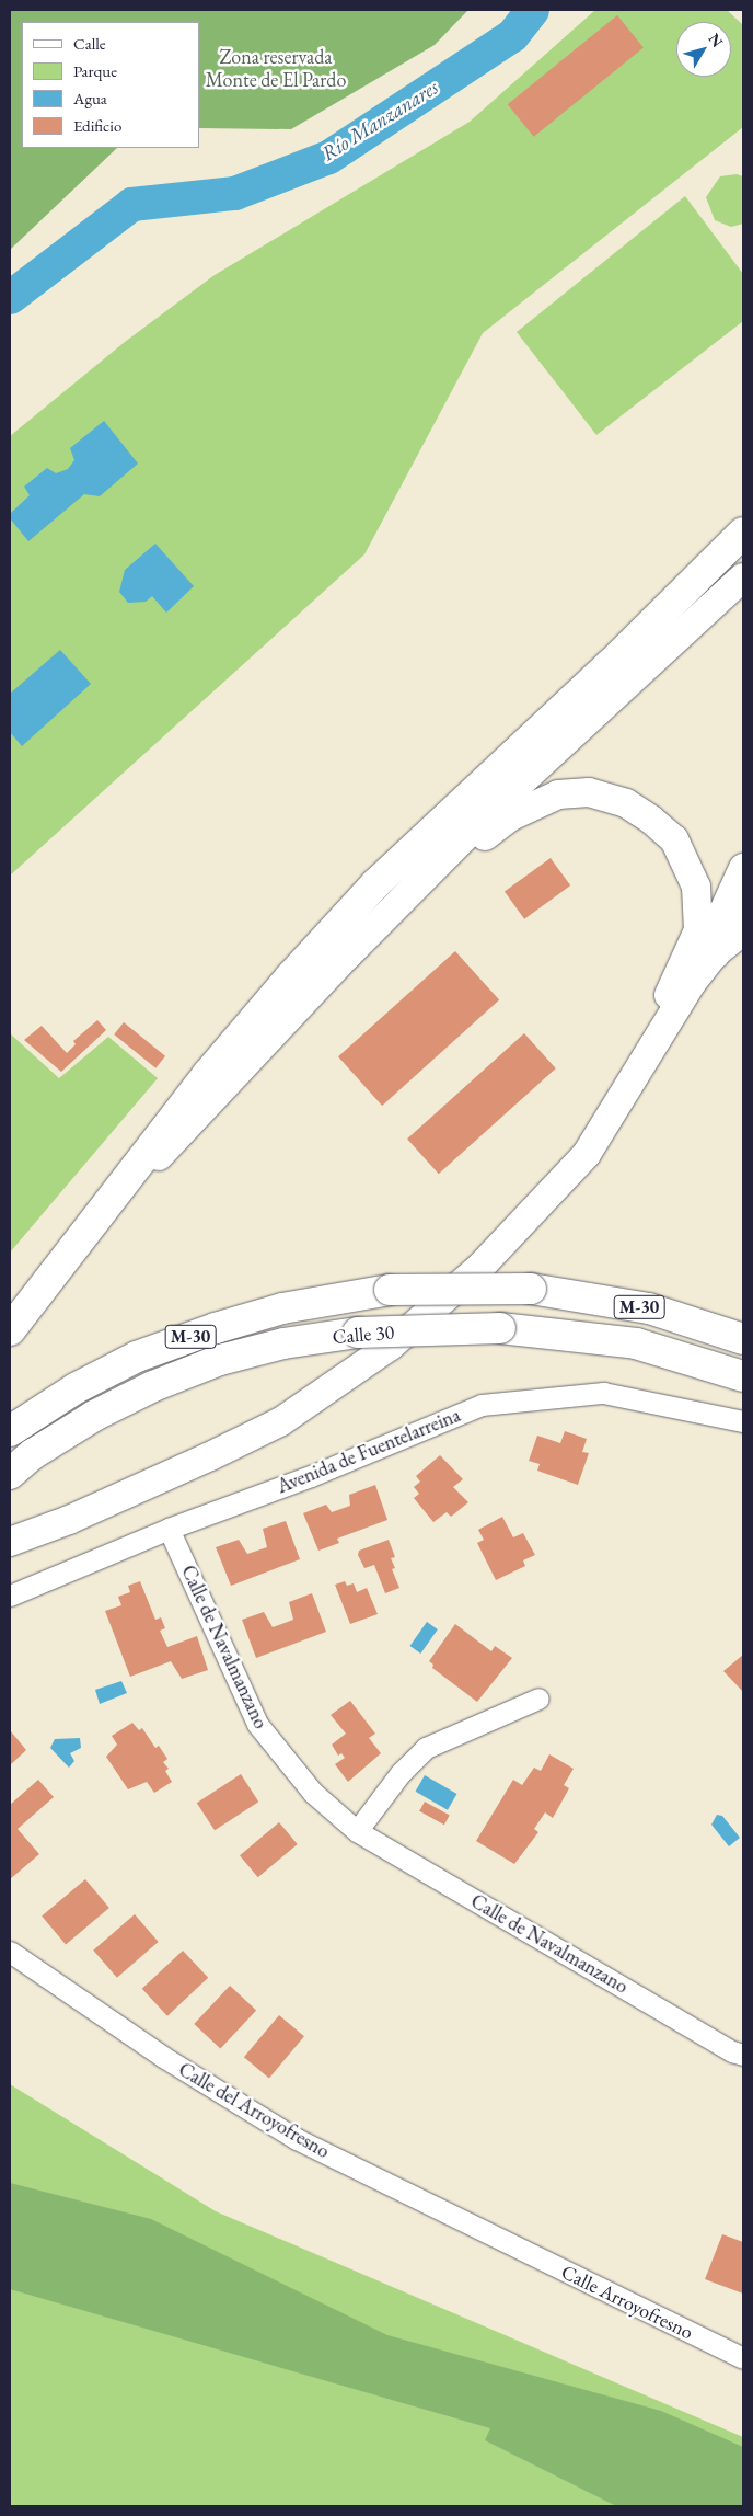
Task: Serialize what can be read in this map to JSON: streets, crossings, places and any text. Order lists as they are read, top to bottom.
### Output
{
  "streets": {
    "highway": ["M-30", "Calle 30"],
    "street": [
      "Avenida de Fuentelarreina",
      "Calle de Navalmanzano",
      "Calle del Arroyofresno",
      "Calle Arroyofresno"
    ]
  },
  "crossings": [
    ["Avenida de Fuentelarreina", "Calle de Navalmanzano"],
    ["Calle del Arroyofresno", "Calle Arroyofresno"]
  ],
  "water": ["Río Manzanares"],
  "parks": ["Zona reservada Monte de El Pardo"],
  "legend": [
    "Calle",
    "Parque",
    "Agua",
    "Edificio"
  ],
  "north": "top right"
}
